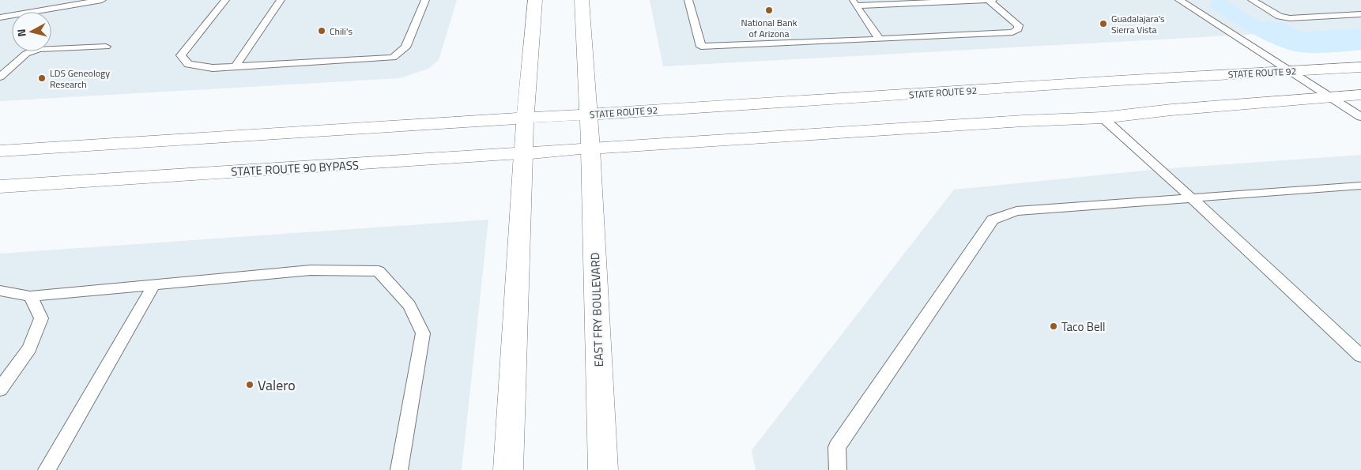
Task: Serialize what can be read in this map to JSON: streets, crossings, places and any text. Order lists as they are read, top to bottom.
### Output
{
  "streets": {
    "main road": ["STATE ROUTE 92", "STATE ROUTE 90 BYPASS", "EAST FRY BOULEVARD"]
  },
  "crossings": [
    ["STATE ROUTE 92", "EAST FRY BOULEVARD"],
    ["STATE ROUTE 90 BYPASS", "EAST FRY BOULEVARD"]
  ],
  "places": [
    "National Bank of Arizona",
    "Guadalajara's Sierra Vista",
    "Chili's",
    "LDS Geneology Research",
    "Taco Bell",
    "Valero"
  ],
  "north": "left"
}
